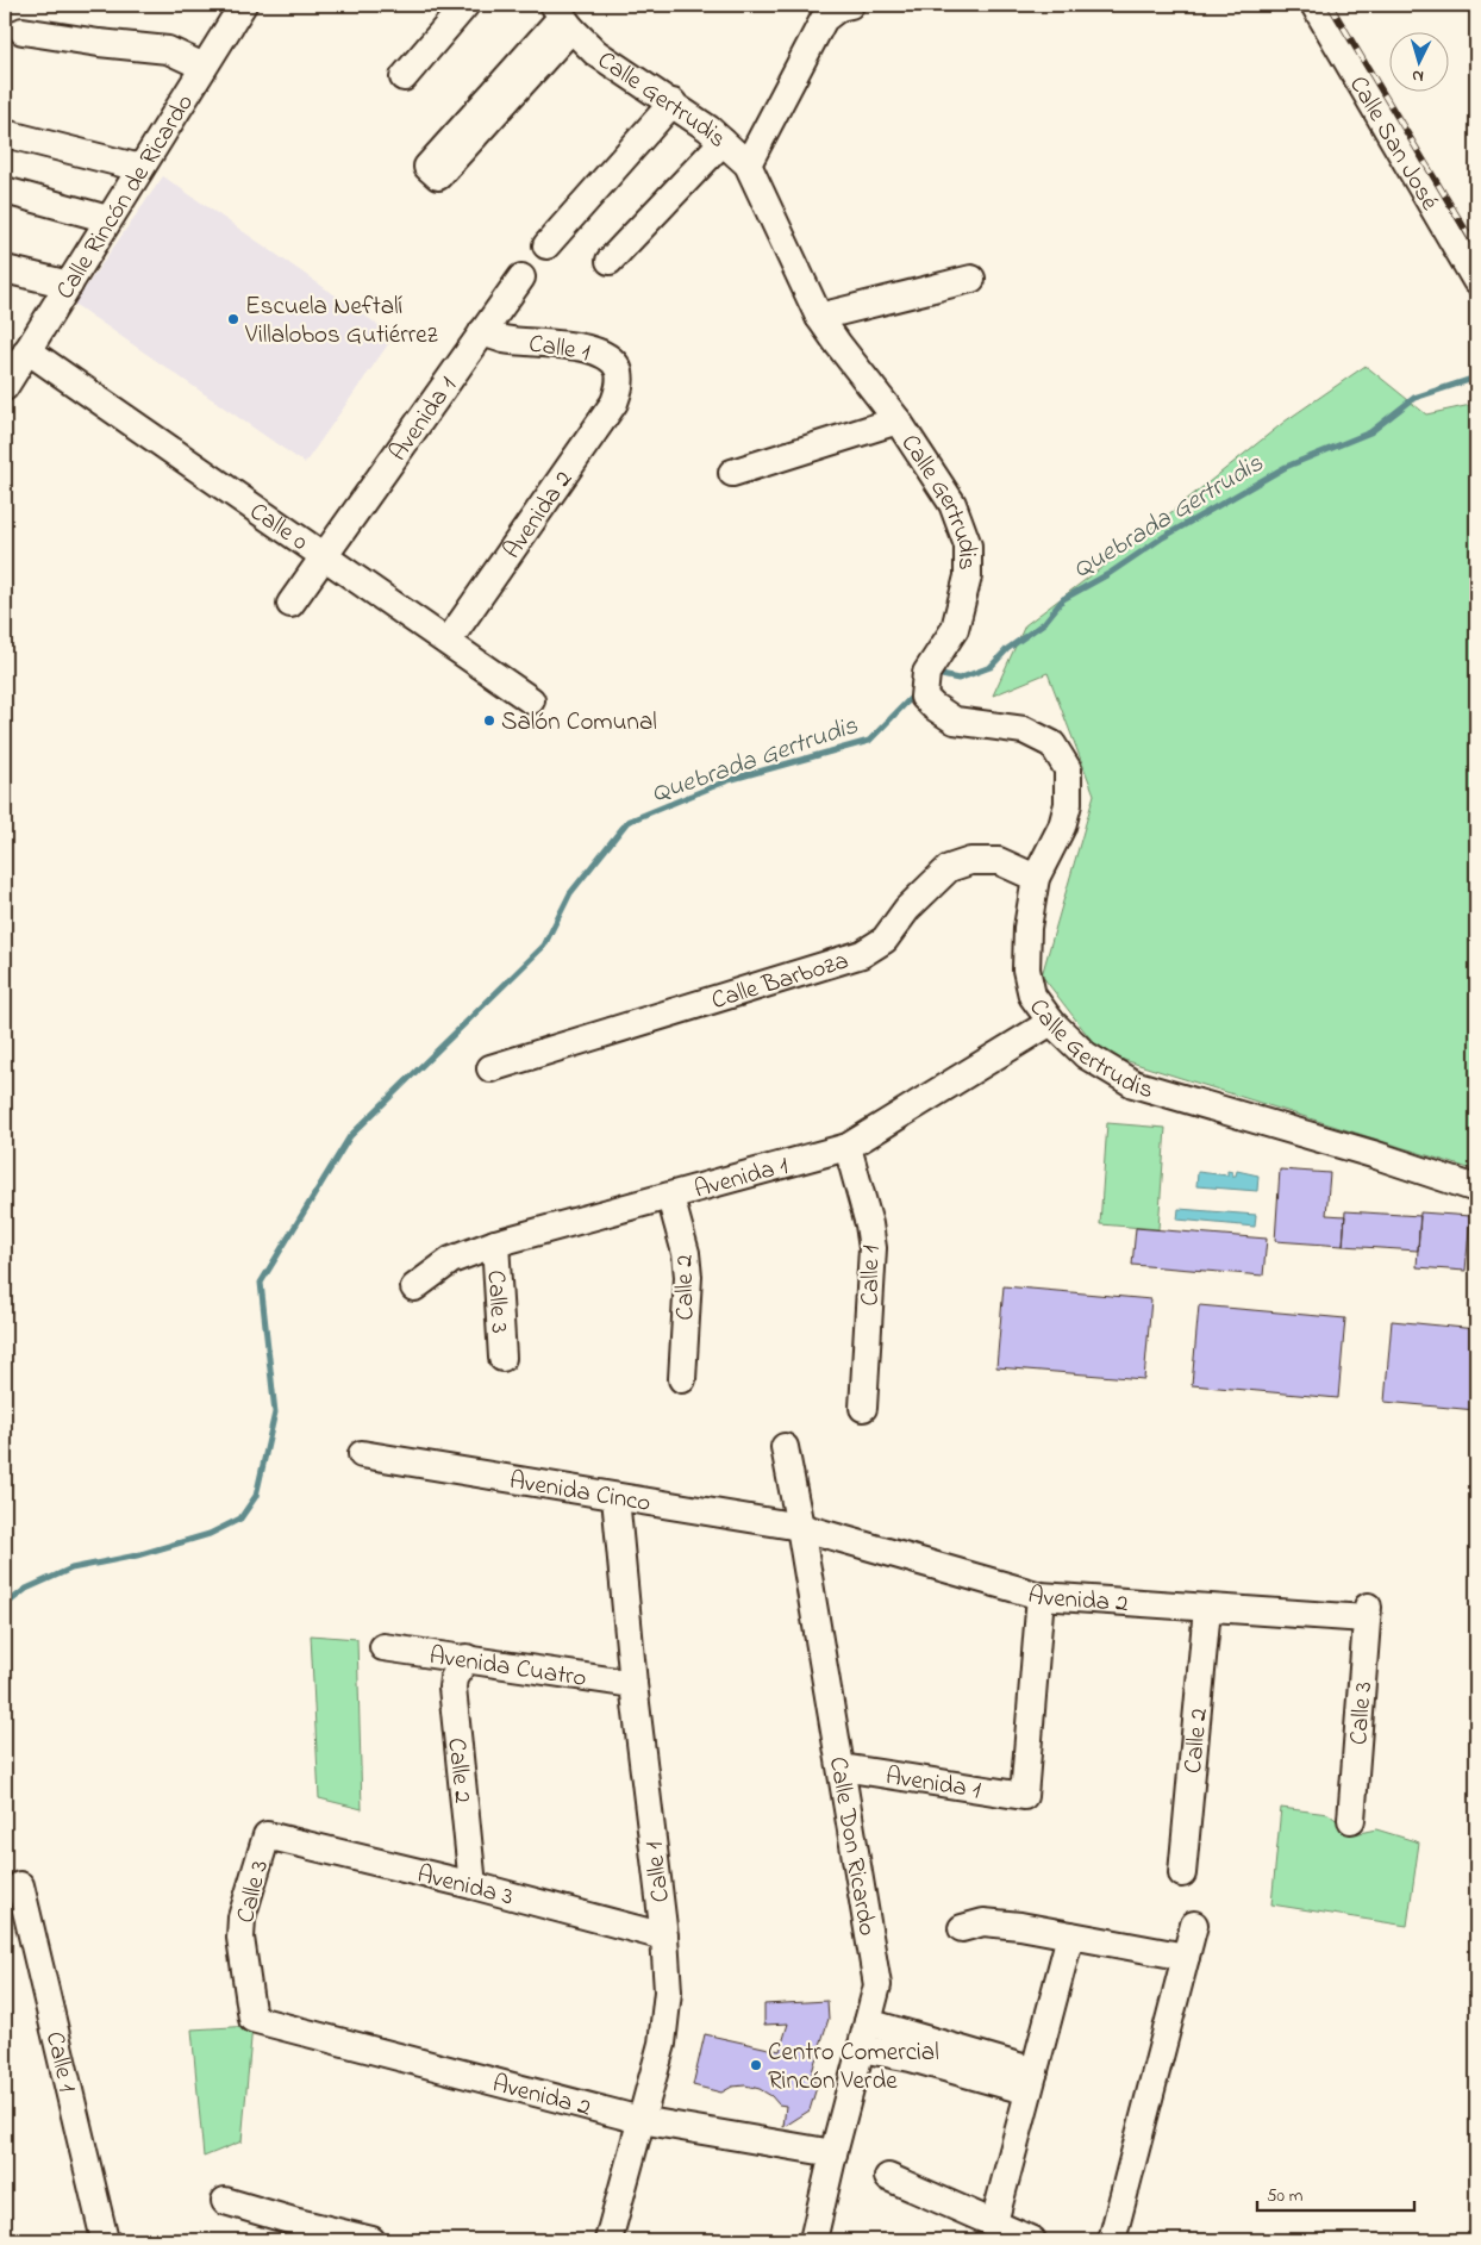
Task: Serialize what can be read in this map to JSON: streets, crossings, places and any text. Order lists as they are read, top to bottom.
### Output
{
  "streets": {
    "street": [
      "Calle Gertrudis",
      "Calle San José",
      "Calle Rincón de Ricardo",
      "Calle 1",
      "Avenida 1",
      "Avenida 2",
      "Calle 0",
      "Calle Barboza",
      "Calle 2",
      "Calle 3",
      "Avenida Cinco",
      "Avenida Cuatro",
      "Calle Don Ricardo",
      "Avenida 3"
    ]
  },
  "crossings": [
    ["Calle Gertrudis", "Avenida 1"],
    ["Calle Gertrudis", "Calle Barboza"],
    ["Calle Rincón de Ricardo", "Calle 0"],
    ["Calle 1", "Avenida 1"],
    ["Calle 1", "Avenida 2"],
    ["Calle 1", "Avenida Cinco"],
    ["Calle 1", "Avenida Cuatro"],
    ["Calle 1", "Avenida 3"],
    ["Avenida 1", "Avenida 2"],
    ["Avenida 1", "Calle 0"],
    ["Avenida 1", "Calle 2"],
    ["Avenida 1", "Calle 3"],
    ["Avenida 1", "Calle Don Ricardo"],
    ["Avenida 2", "Calle 0"],
    ["Avenida 2", "Calle 2"],
    ["Avenida 2", "Calle 3"],
    ["Avenida 2", "Avenida Cinco"],
    ["Avenida 2", "Calle Don Ricardo"],
    ["Calle 2", "Avenida Cuatro"],
    ["Calle 2", "Avenida 3"],
    ["Calle 3", "Avenida 3"],
    ["Avenida Cinco", "Calle Don Ricardo"]
  ],
  "water": ["Quebrada Gertrudis"],
  "places": ["Escuela Neftalí Villalobos Gutiérrez", "Salón Comunal", "Centro Comercial Rincón Verde"],
  "scale_bar": "50 m",
  "north": "bottom"
}
